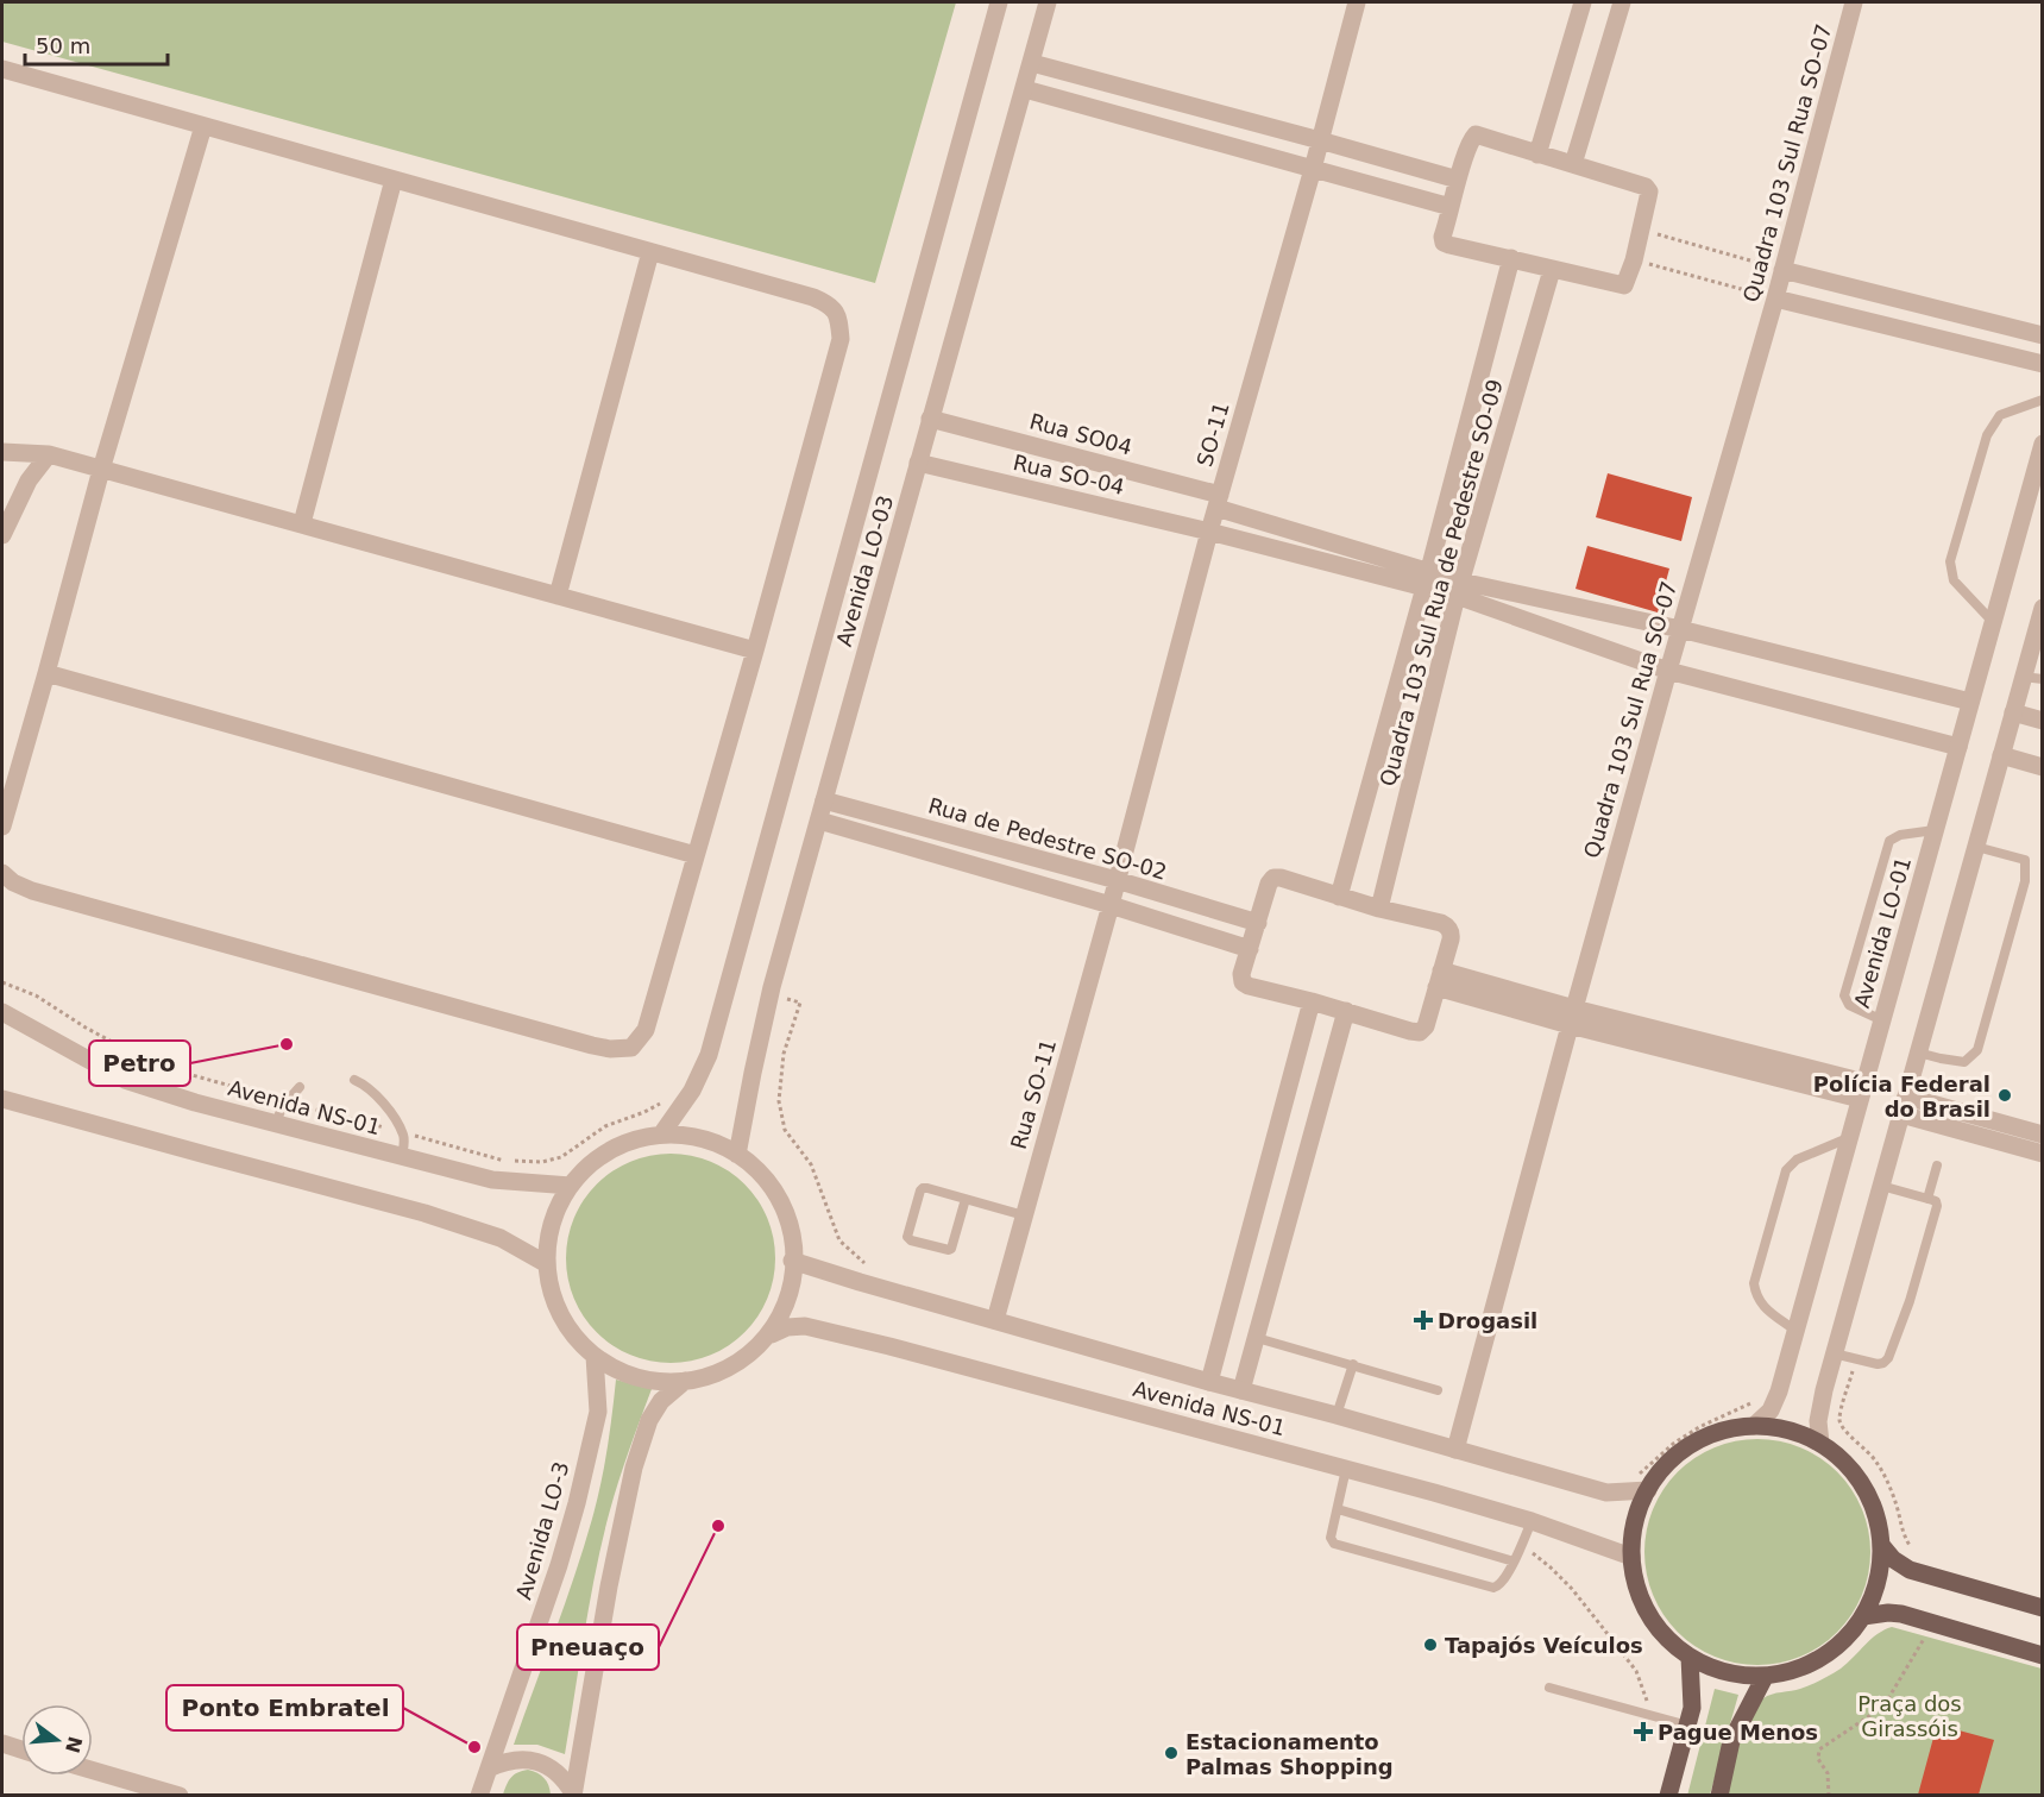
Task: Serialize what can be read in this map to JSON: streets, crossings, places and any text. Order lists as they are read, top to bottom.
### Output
{
  "streets": {
    "street": [
      "Quadra 103 Sul Rua SO-07",
      "Rua SO04",
      "SO-11",
      "Rua SO-04",
      "Avenida LO-03",
      "Quadra 103 Sul Rua de Pedestre SO-09",
      "Rua de Pedestre SO-02",
      "Avenida LO-01",
      "Rua SO-11",
      "Avenida NS-01",
      "Avenida LO-3"
    ]
  },
  "crossings": [
    ["Quadra 103 Sul Rua SO-07", "Avenida NS-01"],
    ["Rua SO04", "SO-11"],
    ["Rua SO04", "Rua SO-04"],
    ["Rua SO04", "Avenida LO-03"],
    ["Rua SO04", "Quadra 103 Sul Rua de Pedestre SO-09"],
    ["SO-11", "Rua SO-04"],
    ["SO-11", "Rua de Pedestre SO-02"],
    ["SO-11", "Rua SO-11"],
    ["Rua SO-04", "Avenida LO-03"],
    ["Rua SO-04", "Quadra 103 Sul Rua de Pedestre SO-09"],
    ["Avenida LO-03", "Rua de Pedestre SO-02"],
    ["Avenida LO-03", "Avenida NS-01"],
    ["Avenida LO-03", "Avenida LO-3"],
    ["Rua de Pedestre SO-02", "Rua SO-11"],
    ["Avenida LO-01", "Avenida NS-01"],
    ["Rua SO-11", "Avenida NS-01"],
    ["Avenida NS-01", "Avenida LO-3"]
  ],
  "parks": ["Praça dos Girassóis"],
  "places": {
    "other": [
      "Petro",
      "Polícia Federal do Brasil",
      "Pneuaço",
      "Tapajós Veículos",
      "Ponto Embratel",
      "Estacionamento Palmas Shopping"
    ],
    "health": ["Drogasil", "Pague Menos"]
  },
  "scale_bar": "50 m",
  "north": "right"
}
